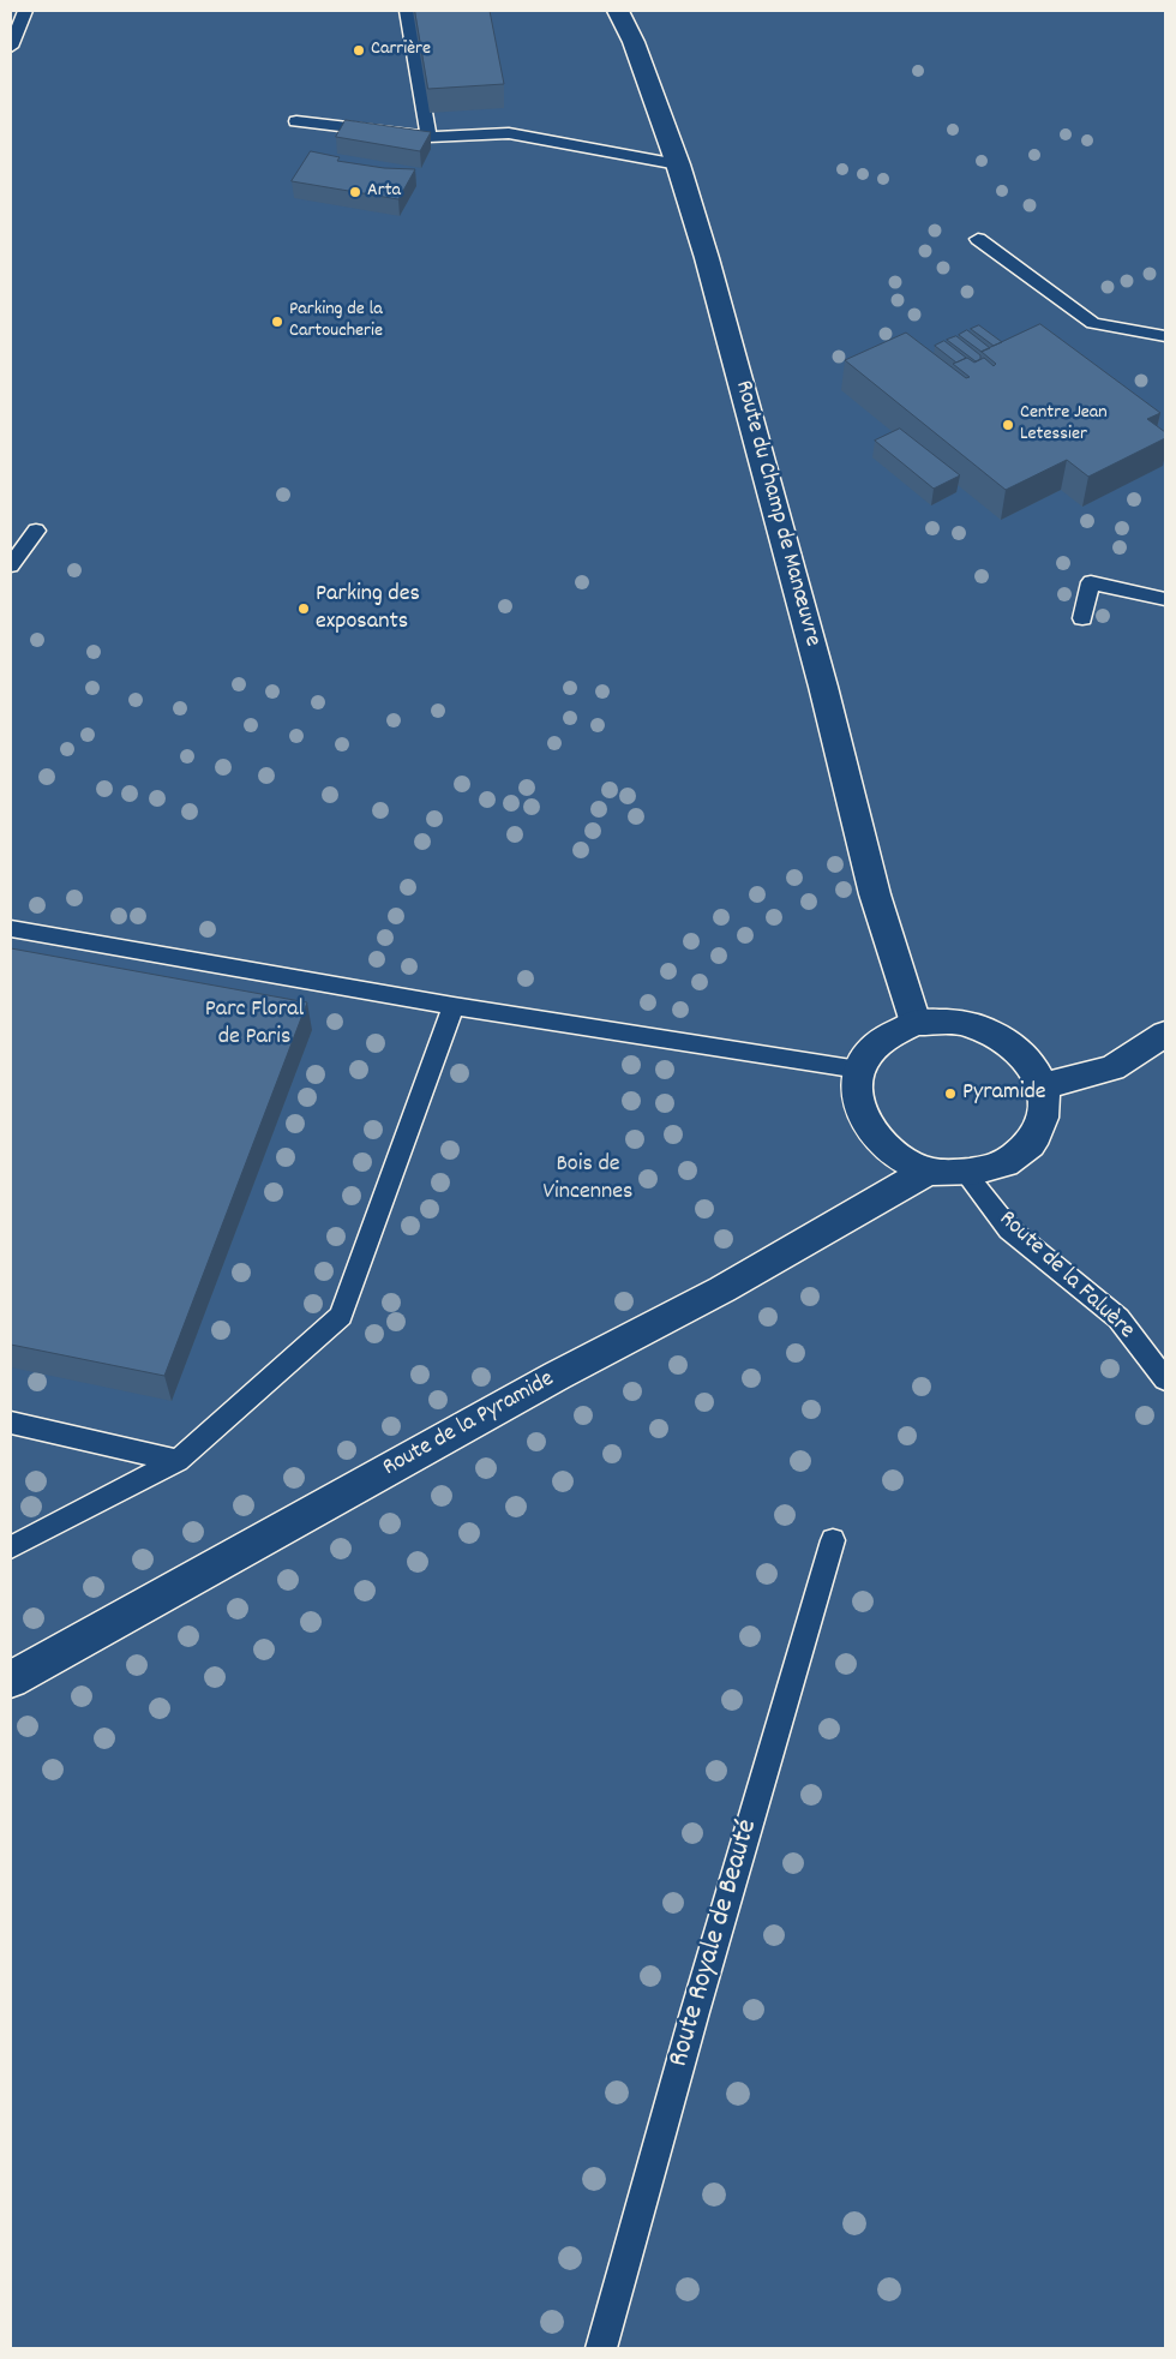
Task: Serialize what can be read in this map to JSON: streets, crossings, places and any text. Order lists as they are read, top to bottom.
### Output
{
  "streets": {
    "street": ["Route du Champ de Manœuvre", "Route de la Pyramide"],
    "lane": ["Route de la Faluère", "Route Royale de Beauté"]
  },
  "crossings": [
    ["Route du Champ de Manœuvre", "Route de la Faluère"],
    ["Route du Champ de Manœuvre", "Route de la Pyramide"],
    ["Route de la Faluère", "Route de la Pyramide"]
  ],
  "parks": ["Parc Floral de Paris", "Bois de Vincennes"],
  "places": [
    "Carrière",
    "Arta",
    "Parking de la Cartoucherie",
    "Centre Jean Letessier",
    "Parking des exposants",
    "Pyramide"
  ]
}
